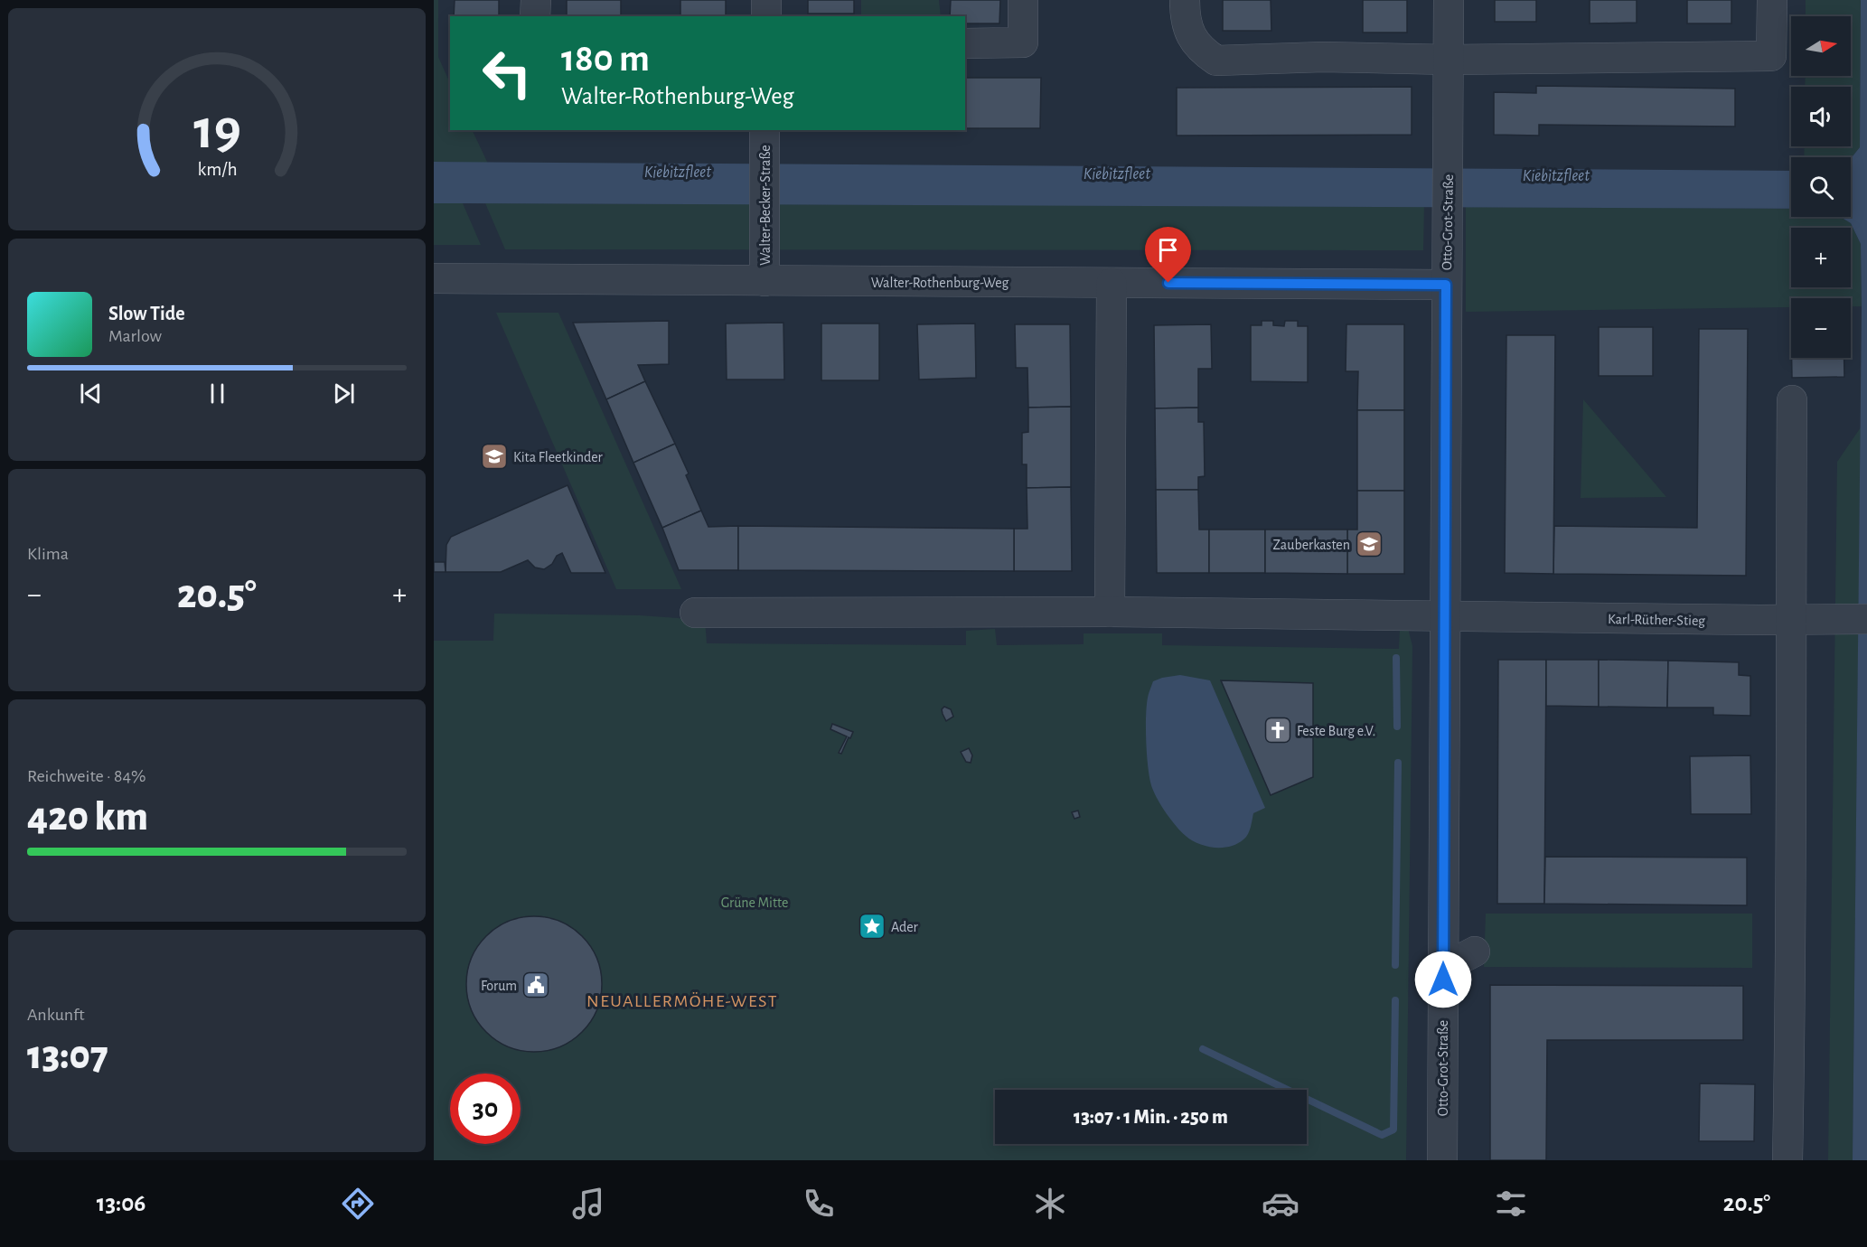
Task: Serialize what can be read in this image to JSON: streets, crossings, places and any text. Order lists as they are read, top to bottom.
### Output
{
  "streets": {
    "street": [
      "Walter-Becker-Straße",
      "Otto-Grot-Straße",
      "Walter-Rothenburg-Weg",
      "Karl-Rüther-Stieg"
    ]
  },
  "crossings": [
    ["Walter-Becker-Straße", "Walter-Rothenburg-Weg"],
    ["Otto-Grot-Straße", "Walter-Rothenburg-Weg"],
    ["Otto-Grot-Straße", "Karl-Rüther-Stieg"]
  ],
  "districts": ["NEUALLERMÖHE-WEST"],
  "water": ["Kiebitzfleet"],
  "parks": ["Grüne Mitte"],
  "places": {
    "school or university": ["Kita Fleetkinder", "Zauberkasten"],
    "church": ["Feste Burg e.V."],
    "place": ["Ader"],
    "public building": ["Forum"]
  },
  "north": "right",
  "page": {
    "map_buttons": ["+", "−"],
    "turn": ["180 m", "Walter-Rothenburg-Weg"],
    "song": ["Slow Tide", "Marlow"],
    "tile": [
      "Klima",
      ["Reichweite · 84%", "420 km"],
      ["Ankunft", "13:07"]
    ],
    "heat": ["−", "20.5°", "+"],
    "limit": "30",
    "trip": "13:07 · 1 Min. · 250 m",
    "tabs": ["13:06", "20.5°"],
    "gauge": ["19", "km/h"]
  }
}
